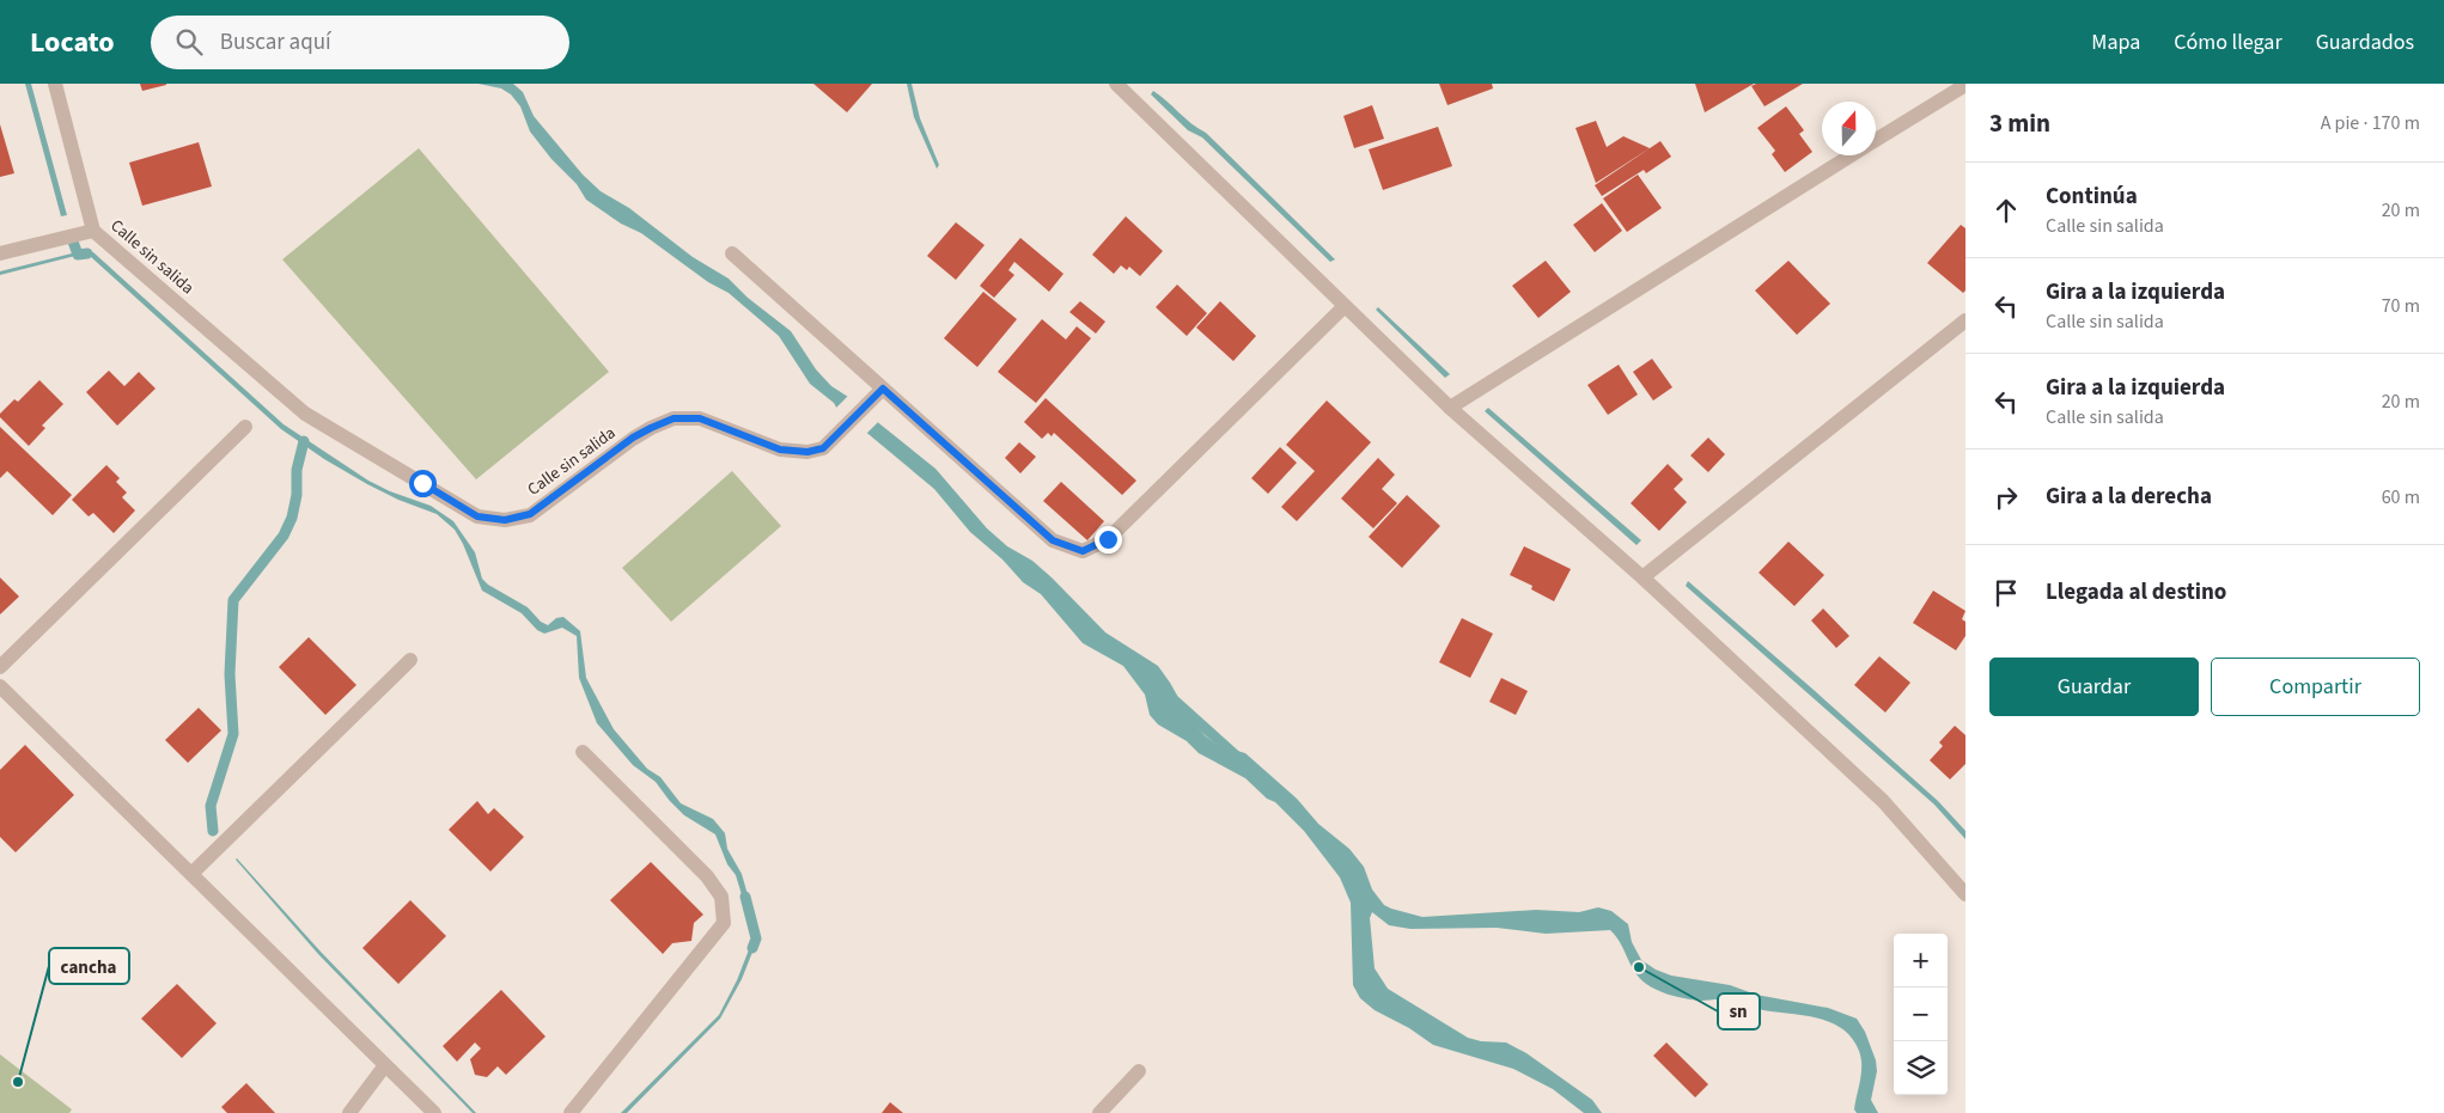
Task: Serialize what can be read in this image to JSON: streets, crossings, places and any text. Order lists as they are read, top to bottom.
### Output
{
  "streets": {
    "street": ["Calle sin salida"]
  },
  "places": ["sn", "cancha"],
  "north": "top",
  "page": {
    "header": "Locato",
    "search": "Buscar aquí",
    "nav": ["Mapa", "Cómo llegar", "Guardados"],
    "heading": ["3 min", "A pie · 170 m"],
    "list": [
      ["Continúa", "Calle sin salida", "20 m"],
      ["Gira a la izquierda", "Calle sin salida", "70 m"],
      ["Gira a la izquierda", "Calle sin salida", "20 m"],
      ["Gira a la derecha", "60 m"],
      "Llegada al destino"
    ],
    "buttons": ["Guardar", "Compartir"],
    "map_buttons": ["+", "−"]
  }
}
